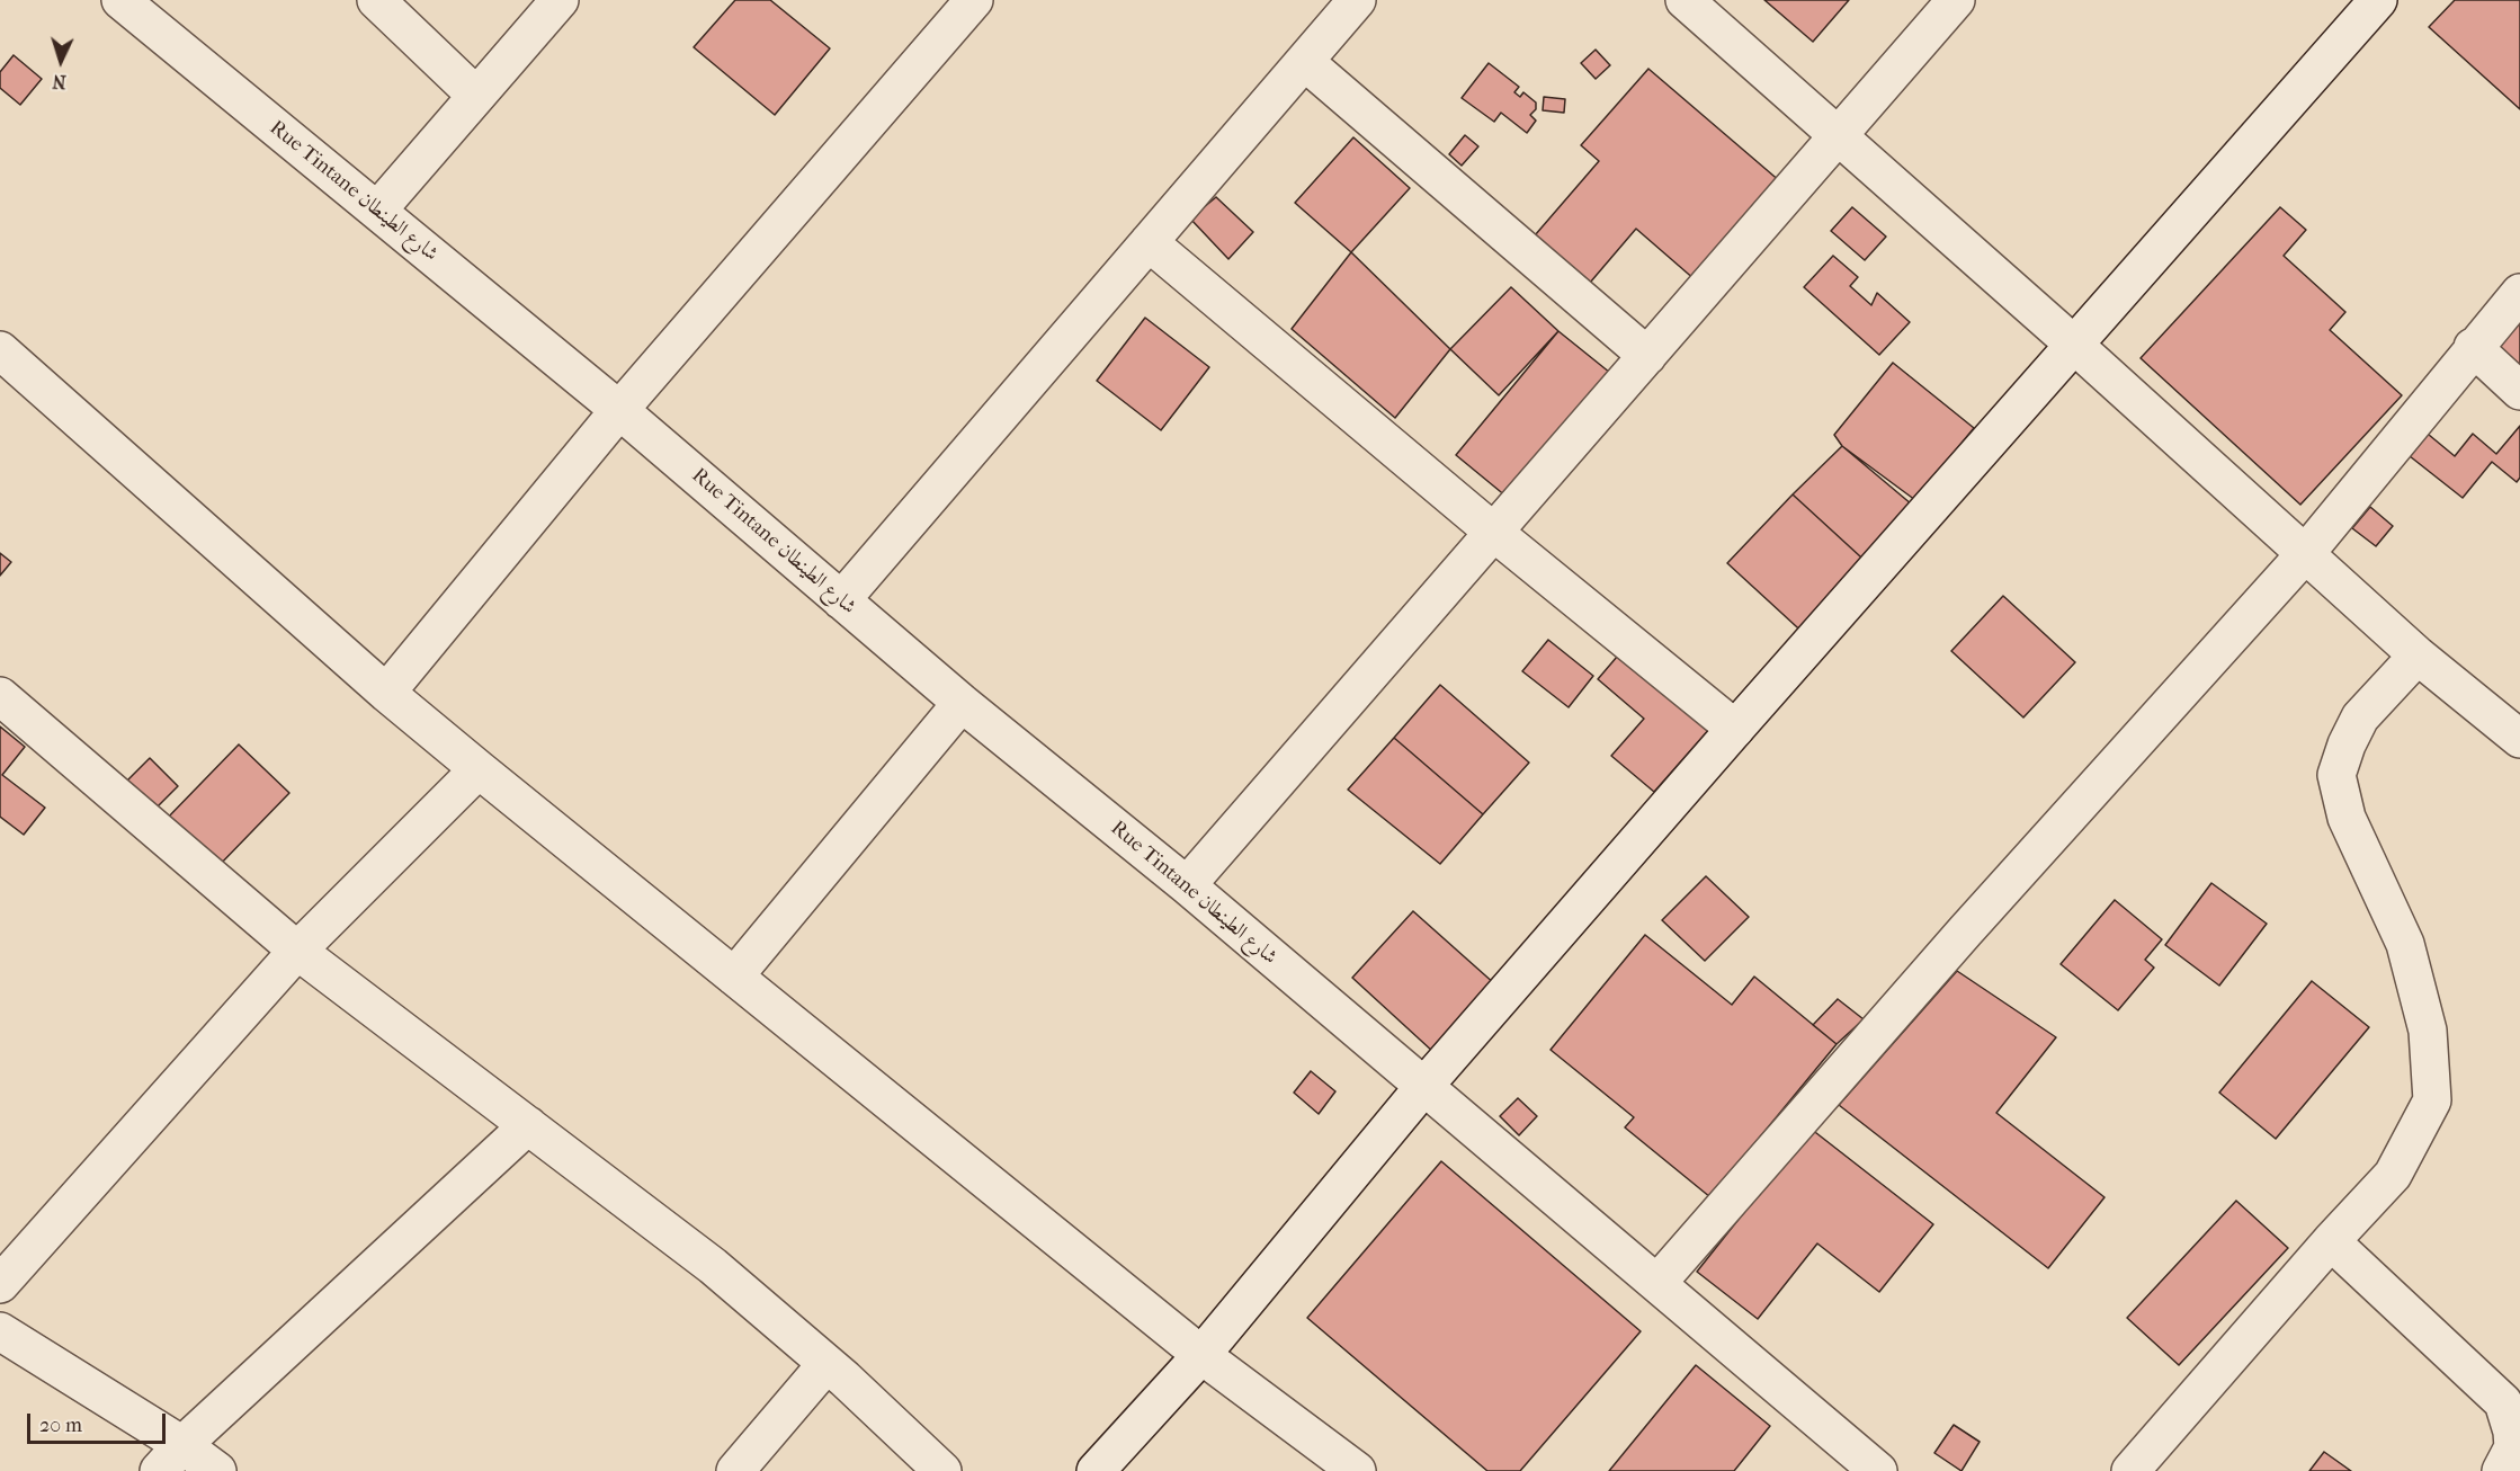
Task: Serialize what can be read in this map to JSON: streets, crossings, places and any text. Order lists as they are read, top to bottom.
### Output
{
  "streets": {
    "street": ["Rue Tintane شارع الطينطان"]
  },
  "scale_bar": "20 m",
  "north": "bottom"
}
